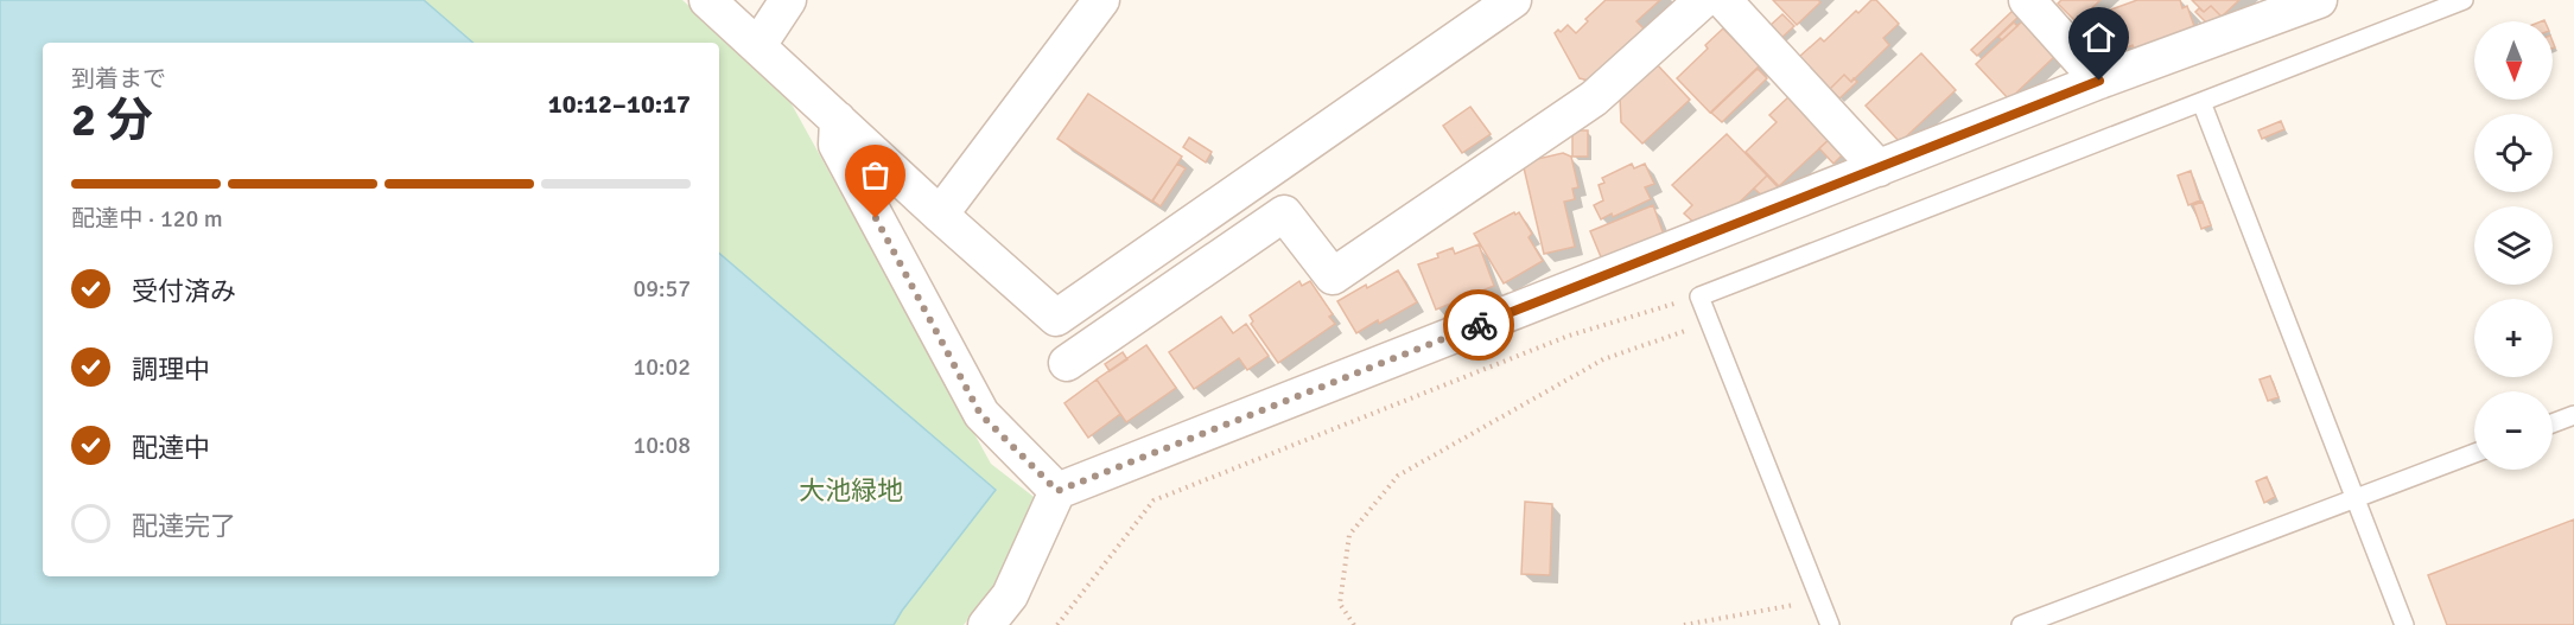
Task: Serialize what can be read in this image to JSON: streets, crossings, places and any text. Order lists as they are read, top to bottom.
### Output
{
  "parks": ["大池緑地"],
  "north": "bottom",
  "page": {
    "map_buttons": ["+", "−"],
    "heading": ["2 分", "到着まで", "10:12–10:17"],
    "bar": "配達中 · 120 m",
    "list": [
      ["受付済み", "09:57"],
      ["調理中", "10:02"],
      ["配達中", "10:08"],
      "配達完了"
    ]
  }
}
